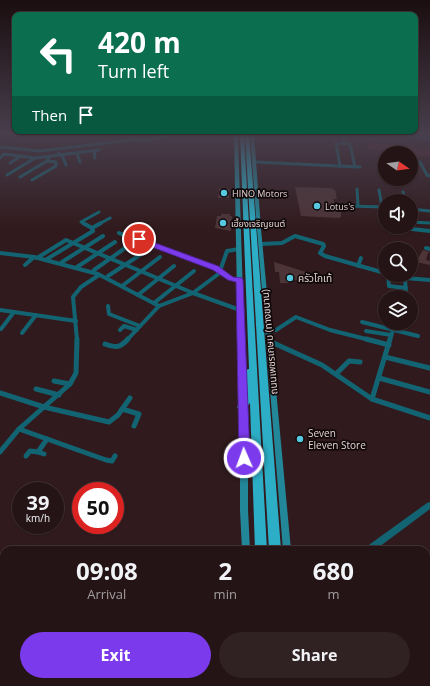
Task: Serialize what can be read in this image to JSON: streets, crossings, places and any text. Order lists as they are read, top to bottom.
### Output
{
  "streets": {
    "main road": ["ถนนเพชรเกษม (ทางขนาน)"]
  },
  "places": [
    "HINO Motors",
    "Lotus's",
    "เฮี้ยงเจริญยนต์",
    "ครัวโกเท้",
    "Seven Eleven Store"
  ],
  "north": "right",
  "page": {
    "turn": ["420 m", "Turn left"],
    "then": "Then",
    "speed": "39 km/h",
    "limit": "50",
    "eta": [
      "09:08",
      "Arrival",
      "2",
      "min",
      "680",
      "m"
    ],
    "buttons": ["Exit", "Share"]
  }
}
